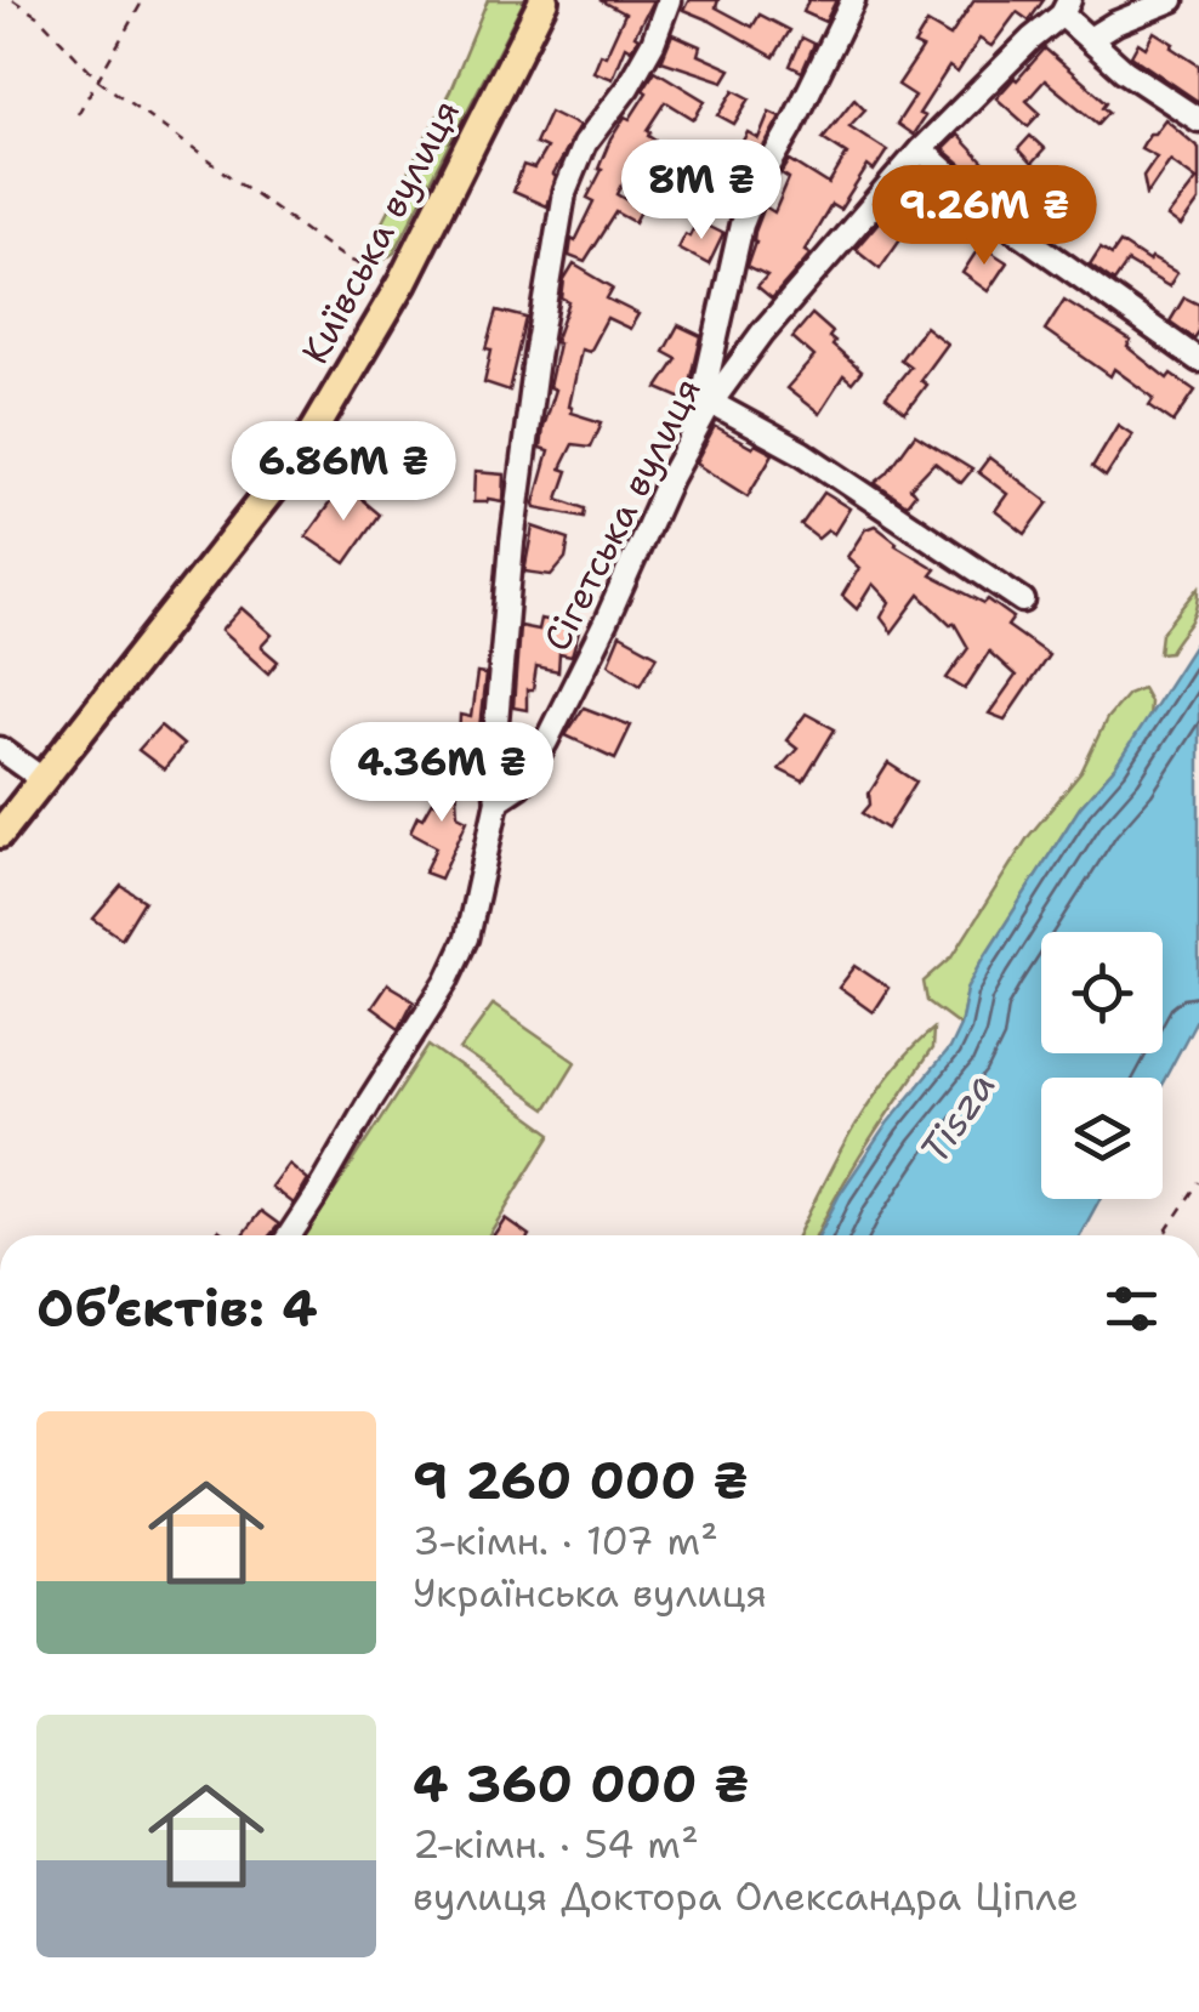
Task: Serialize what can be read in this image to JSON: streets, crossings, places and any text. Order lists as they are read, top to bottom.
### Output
{
  "streets": {
    "main road": ["Київська вулиця"],
    "street": ["Сігетська вулиця"]
  },
  "water": ["Tisza"],
  "page": {
    "price": [
      "8M ₴",
      "9.26M ₴",
      "6.86M ₴",
      "4.36M ₴"
    ],
    "heading": "Об’єктів: 4",
    "list": [
      {
        "name": "9 260 000 ₴",
        "note": "3-кімн. · 107 m² · Українська вулиця"
      },
      {
        "name": "4 360 000 ₴",
        "note": "2-кімн. · 54 m² · вулиця Доктора Олександра Ціпле"
      }
    ]
  }
}
